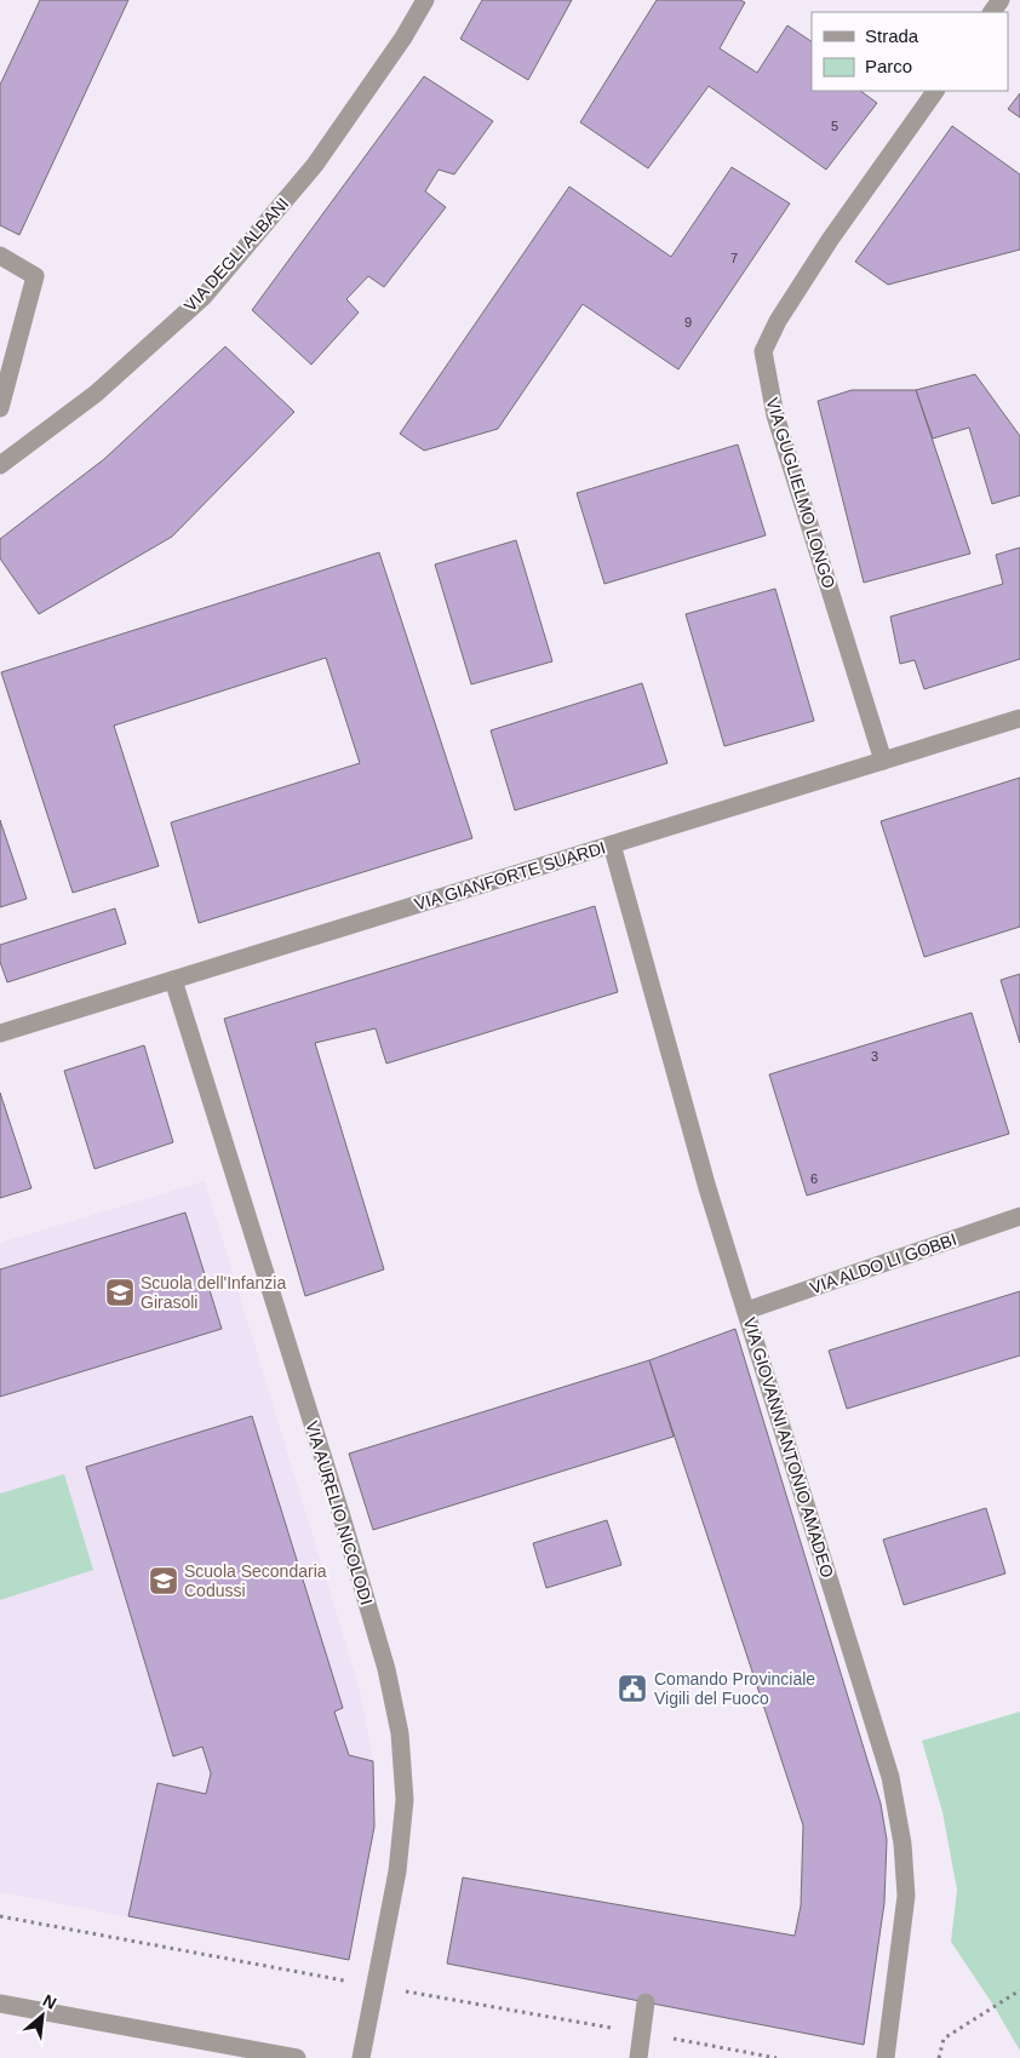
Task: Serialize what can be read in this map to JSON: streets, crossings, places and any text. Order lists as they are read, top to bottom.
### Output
{
  "streets": {
    "street": [
      "VIA DEGLI ALBANI",
      "VIA GUGLIELMO LONGO",
      "VIA GIANFORTE SUARDI",
      "VIA ALDO LI GOBBI",
      "VIA GIOVANNI ANTONIO AMADEO",
      "VIA AURELIO NICOLODI"
    ]
  },
  "crossings": [
    ["VIA GUGLIELMO LONGO", "VIA GIANFORTE SUARDI"],
    ["VIA GIANFORTE SUARDI", "VIA GIOVANNI ANTONIO AMADEO"],
    ["VIA GIANFORTE SUARDI", "VIA AURELIO NICOLODI"],
    ["VIA ALDO LI GOBBI", "VIA GIOVANNI ANTONIO AMADEO"]
  ],
  "places": {
    "school or university": ["Scuola dell'Infanzia Girasoli", "Scuola Secondaria Codussi"],
    "public building": ["Comando Provinciale Vigili del Fuoco"]
  },
  "house_numbers": [
    "5",
    "7",
    "9",
    "3",
    "6"
  ],
  "legend": ["Strada", "Parco"],
  "north": "top right"
}
